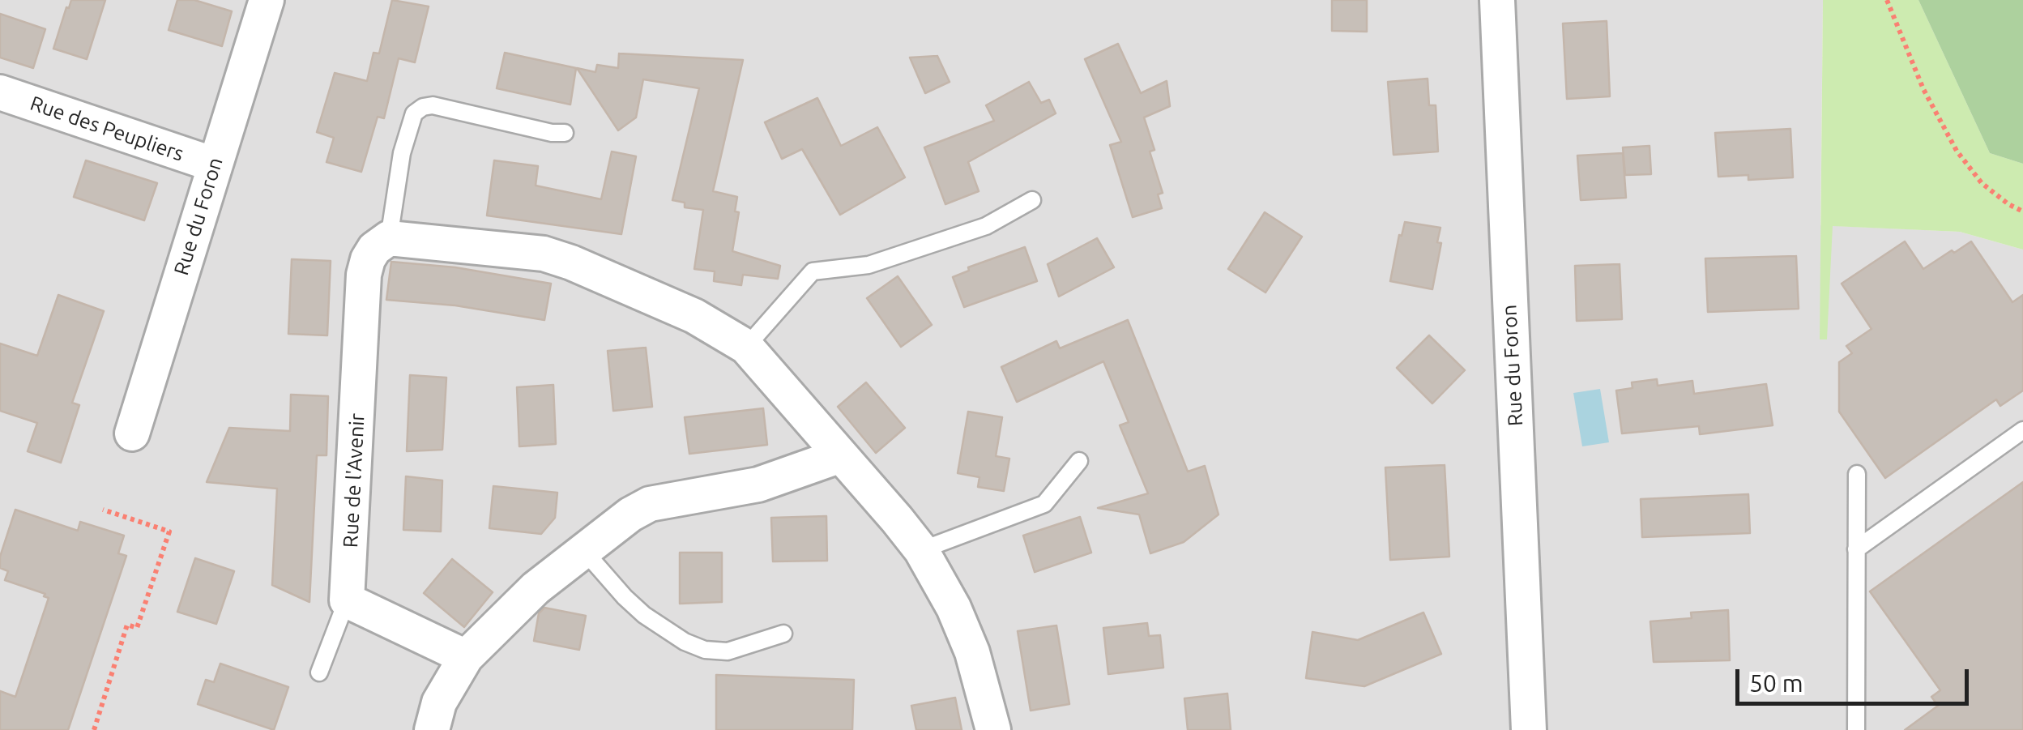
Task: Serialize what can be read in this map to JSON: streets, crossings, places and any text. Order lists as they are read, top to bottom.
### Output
{
  "streets": {
    "street": ["Rue des Peupliers", "Rue du Foron", "Rue de l'Avenir"]
  },
  "crossings": [
    ["Rue des Peupliers", "Rue du Foron"]
  ],
  "scale_bar": "50 m"
}
